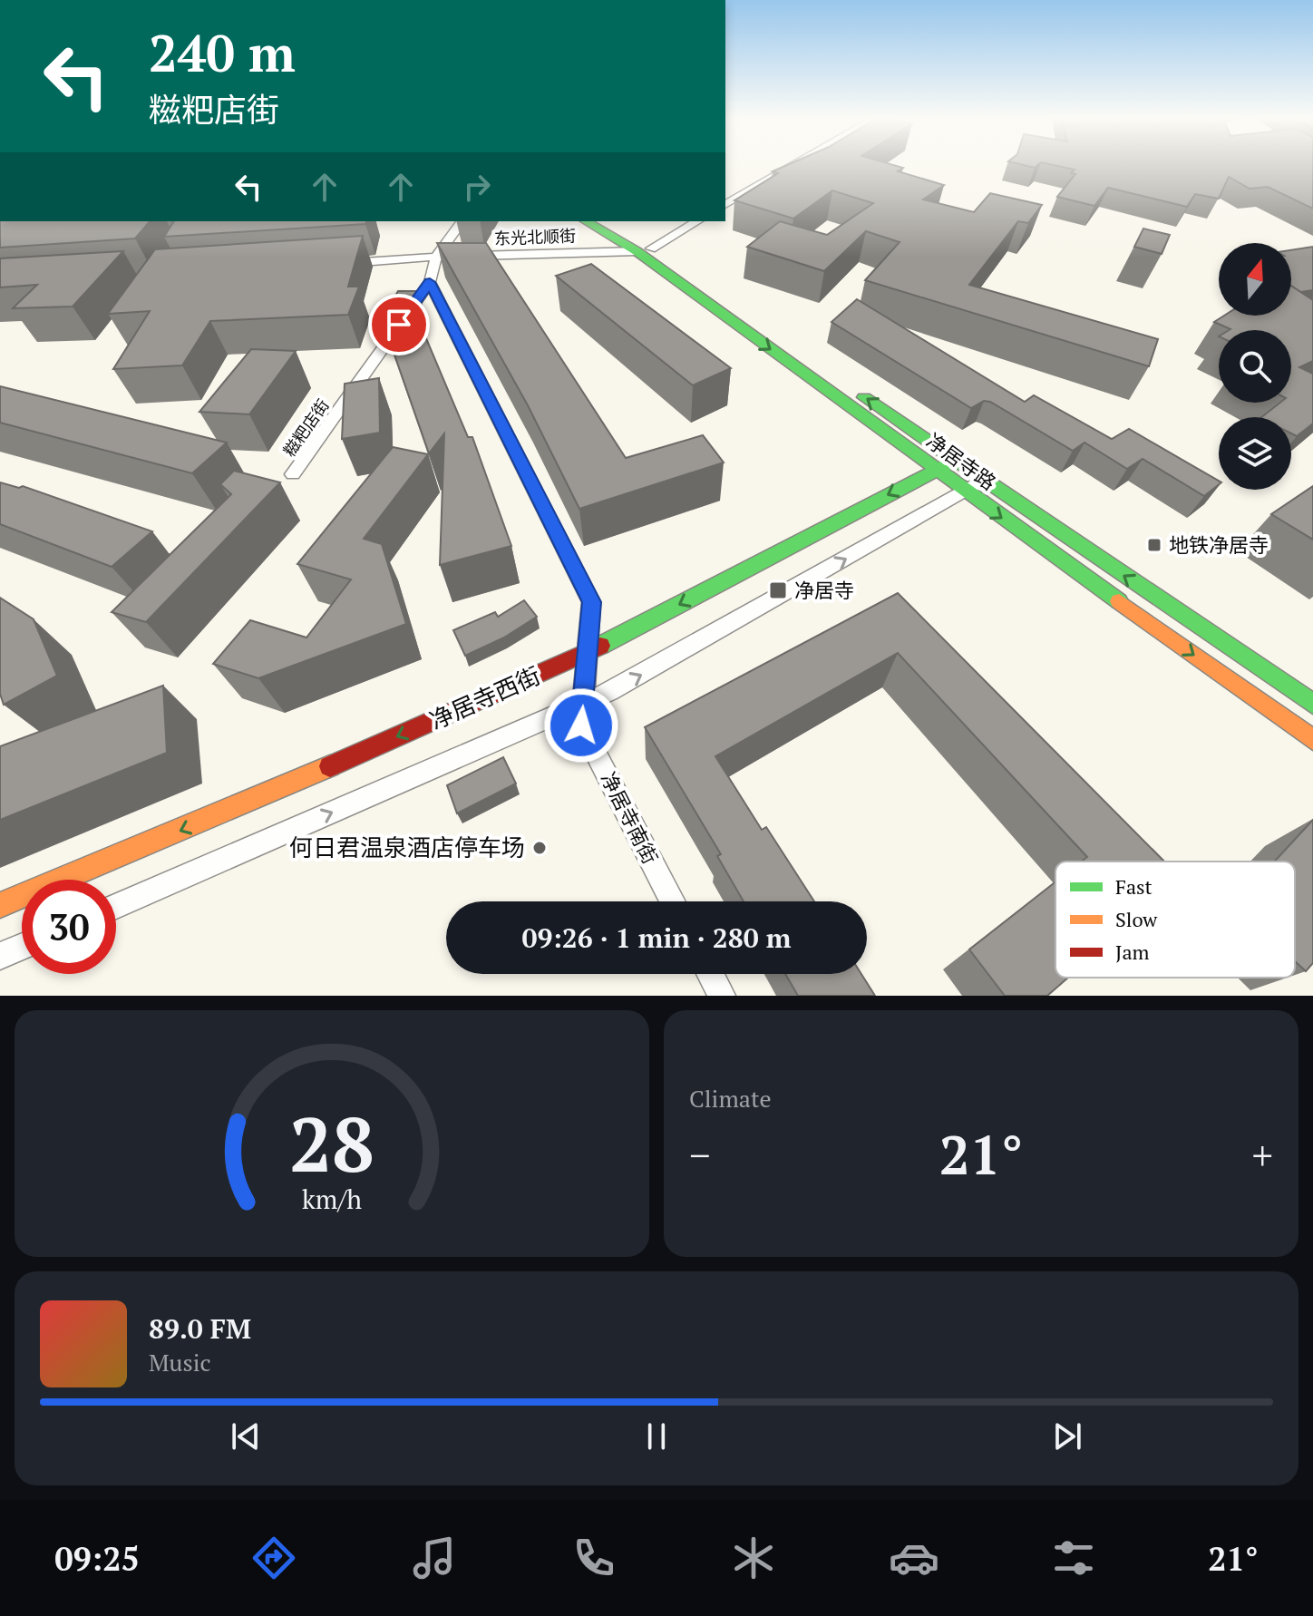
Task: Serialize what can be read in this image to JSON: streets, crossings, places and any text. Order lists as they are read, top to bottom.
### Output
{
  "streets": {
    "main road": ["净居寺路", "净居寺西街"],
    "street": ["东光北顺街", "糍粑店街", "净居寺南街"]
  },
  "crossings": [
    ["东光北顺街", "糍粑店街"],
    ["东光北顺街", "净居寺路"],
    ["糍粑店街", "净居寺南街"],
    ["净居寺路", "净居寺西街"],
    ["净居寺西街", "净居寺南街"]
  ],
  "places": {
    "transit": ["地铁净居寺", "净居寺"],
    "other": ["何日君温泉酒店停车场"]
  },
  "legend": ["Fast", "Slow", "Jam"],
  "north": "top",
  "page": {
    "turn": ["240 m", "糍粑店街"],
    "limit": "30",
    "trip": "09:26 · 1 min · 280 m",
    "tile": "Climate",
    "heat": ["−", "21°", "+"],
    "song": ["89.0 FM", "Music"],
    "tabs": ["09:25", "21°"],
    "gauge": ["28", "km/h"]
  }
}
